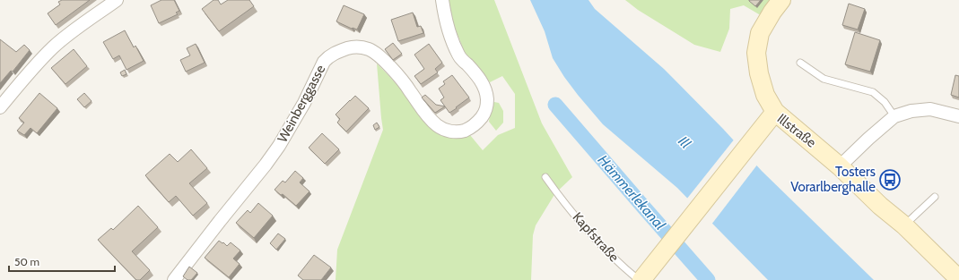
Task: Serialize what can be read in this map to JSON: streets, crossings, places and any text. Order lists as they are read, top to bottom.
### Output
{
  "streets": {
    "main road": ["Illstraße"],
    "street": ["Weinberggasse"],
    "lane": ["Kapfstraße"]
  },
  "water": ["Ill", "Hämmerlekanal"],
  "places": {
    "bus stop": ["Tosters Vorarlberghalle"]
  },
  "scale_bar": "50 m"
}
